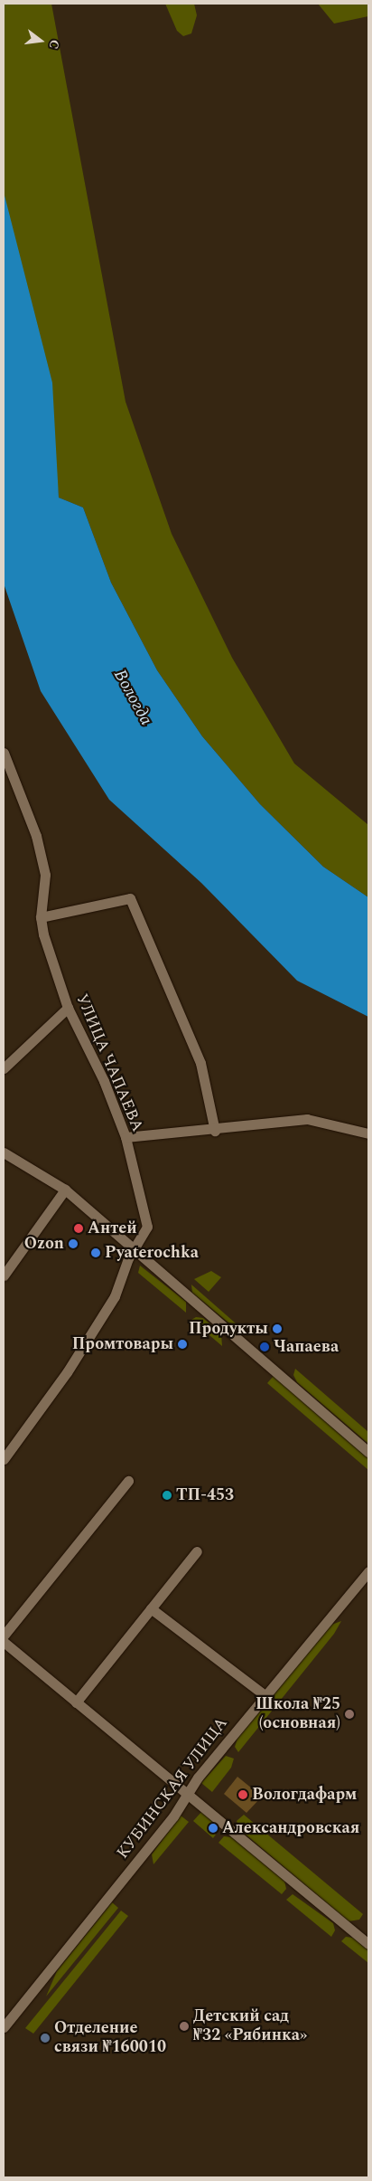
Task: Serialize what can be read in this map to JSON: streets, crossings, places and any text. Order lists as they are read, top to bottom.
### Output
{
  "streets": {
    "street": ["УЛИЦА ЧАПАЕВА", "КУБИНСКАЯ УЛИЦА"]
  },
  "water": ["Вологда"],
  "places": [
    "Антей",
    "Ozon",
    "Pyaterochka",
    "Продукты",
    "Промтовары",
    "Чапаева",
    "ТП-453",
    "Школа №25 (основная)",
    "Вологдафарм",
    "Александровская",
    "Детский сад №32 «Рябинка»",
    "Отделение связи №160010"
  ],
  "north": "right"
}
